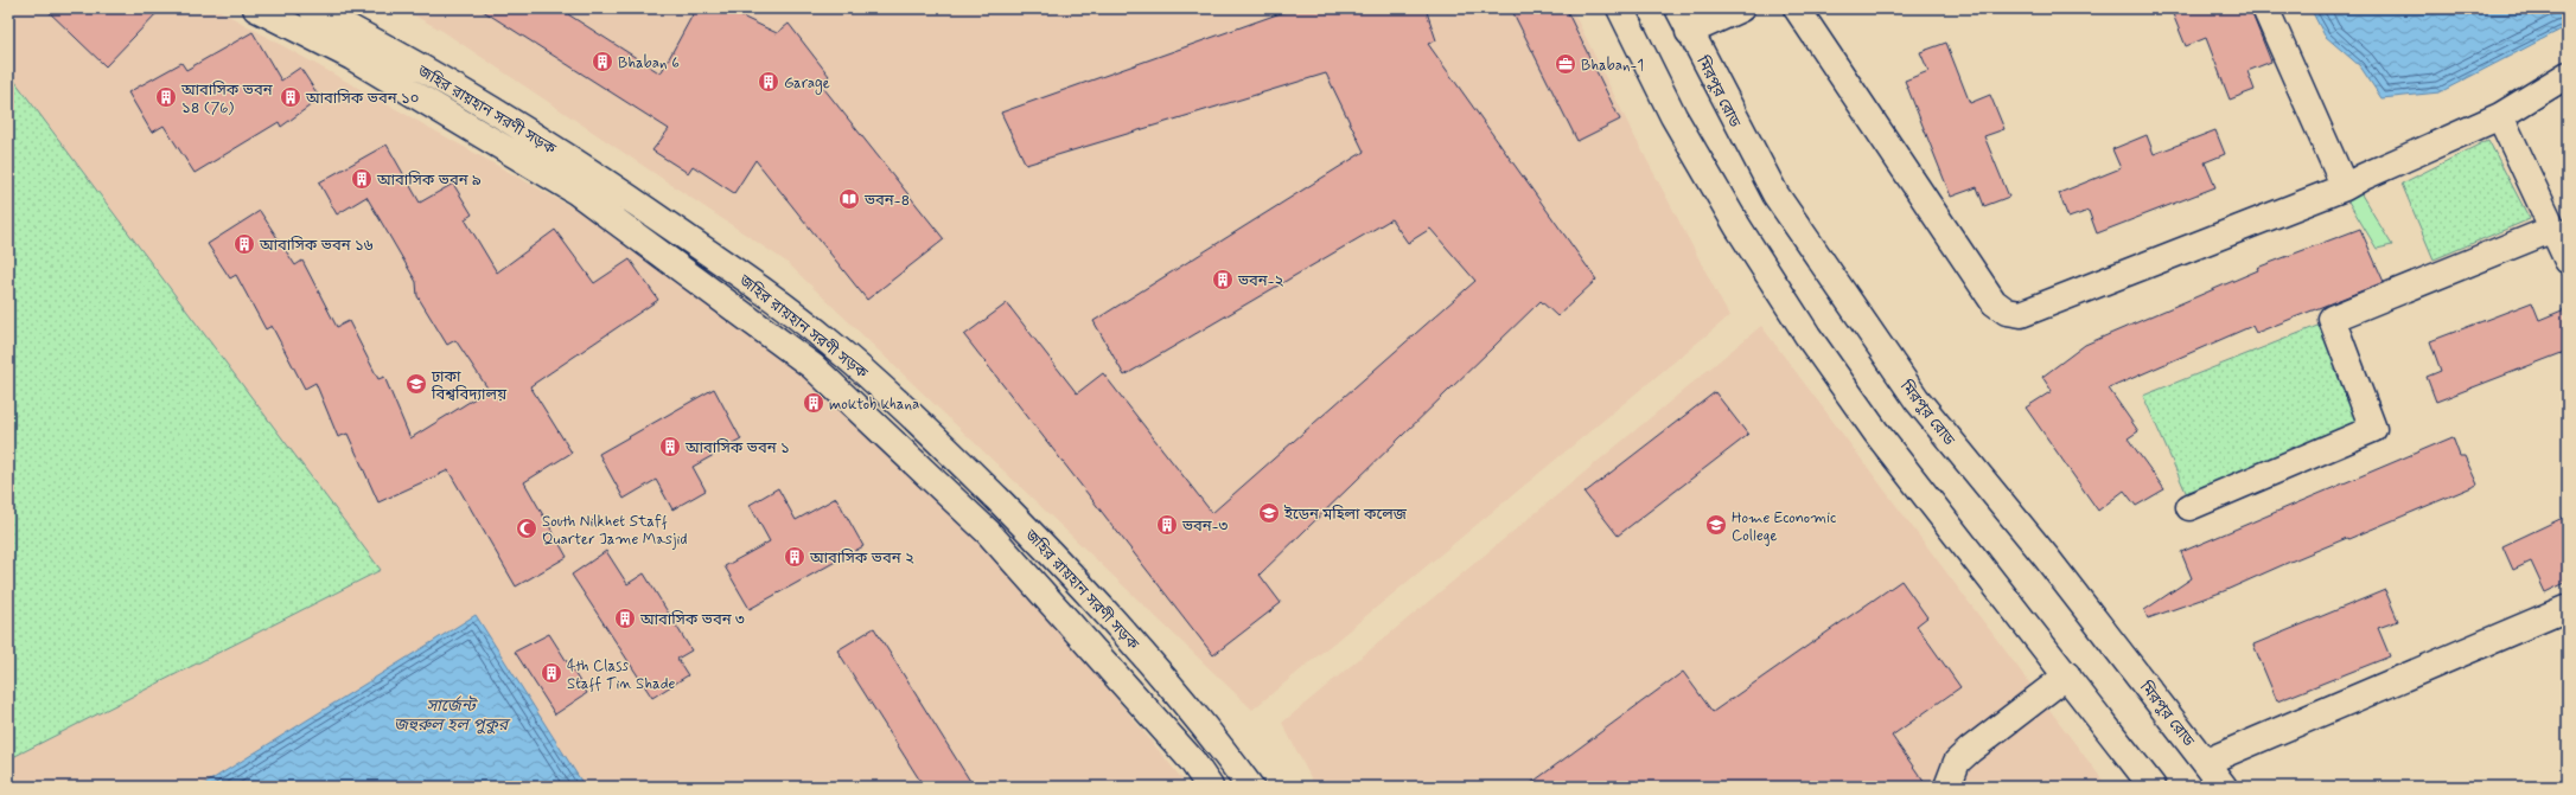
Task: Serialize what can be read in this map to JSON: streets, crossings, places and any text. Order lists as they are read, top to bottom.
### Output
{
  "streets": {
    "main road": ["মিরপুর রোড", "জহির রায়হান সরণী সড়ক"]
  },
  "water": ["সার্জেন্ট জহুরুল হল পুকুর"],
  "places": {
    "building": [
      "Bhaban 6",
      "Garage",
      "আবাসিক ভবন ১৪ (76)",
      "আবাসিক ভবন ১০",
      "আবাসিক ভবন ৯",
      "আবাসিক ভবন ১৬",
      "ভবন-২",
      "moktob khana",
      "আবাসিক ভবন ১",
      "ভবন-৩",
      "আবাসিক ভবন ২",
      "আবাসিক ভবন ৩",
      "4th Class Staff Tin Shade"
    ],
    "office": ["Bhaban-1"],
    "library": ["ভবন-৪"],
    "school or university": ["ঢাকা বিশ্ববিদ্যালয়", "ইডেন মহিলা কলেজ", "Home Economic College"],
    "mosque": ["South Nilkhet Staff Quarter Jame Masjid"]
  }
}
